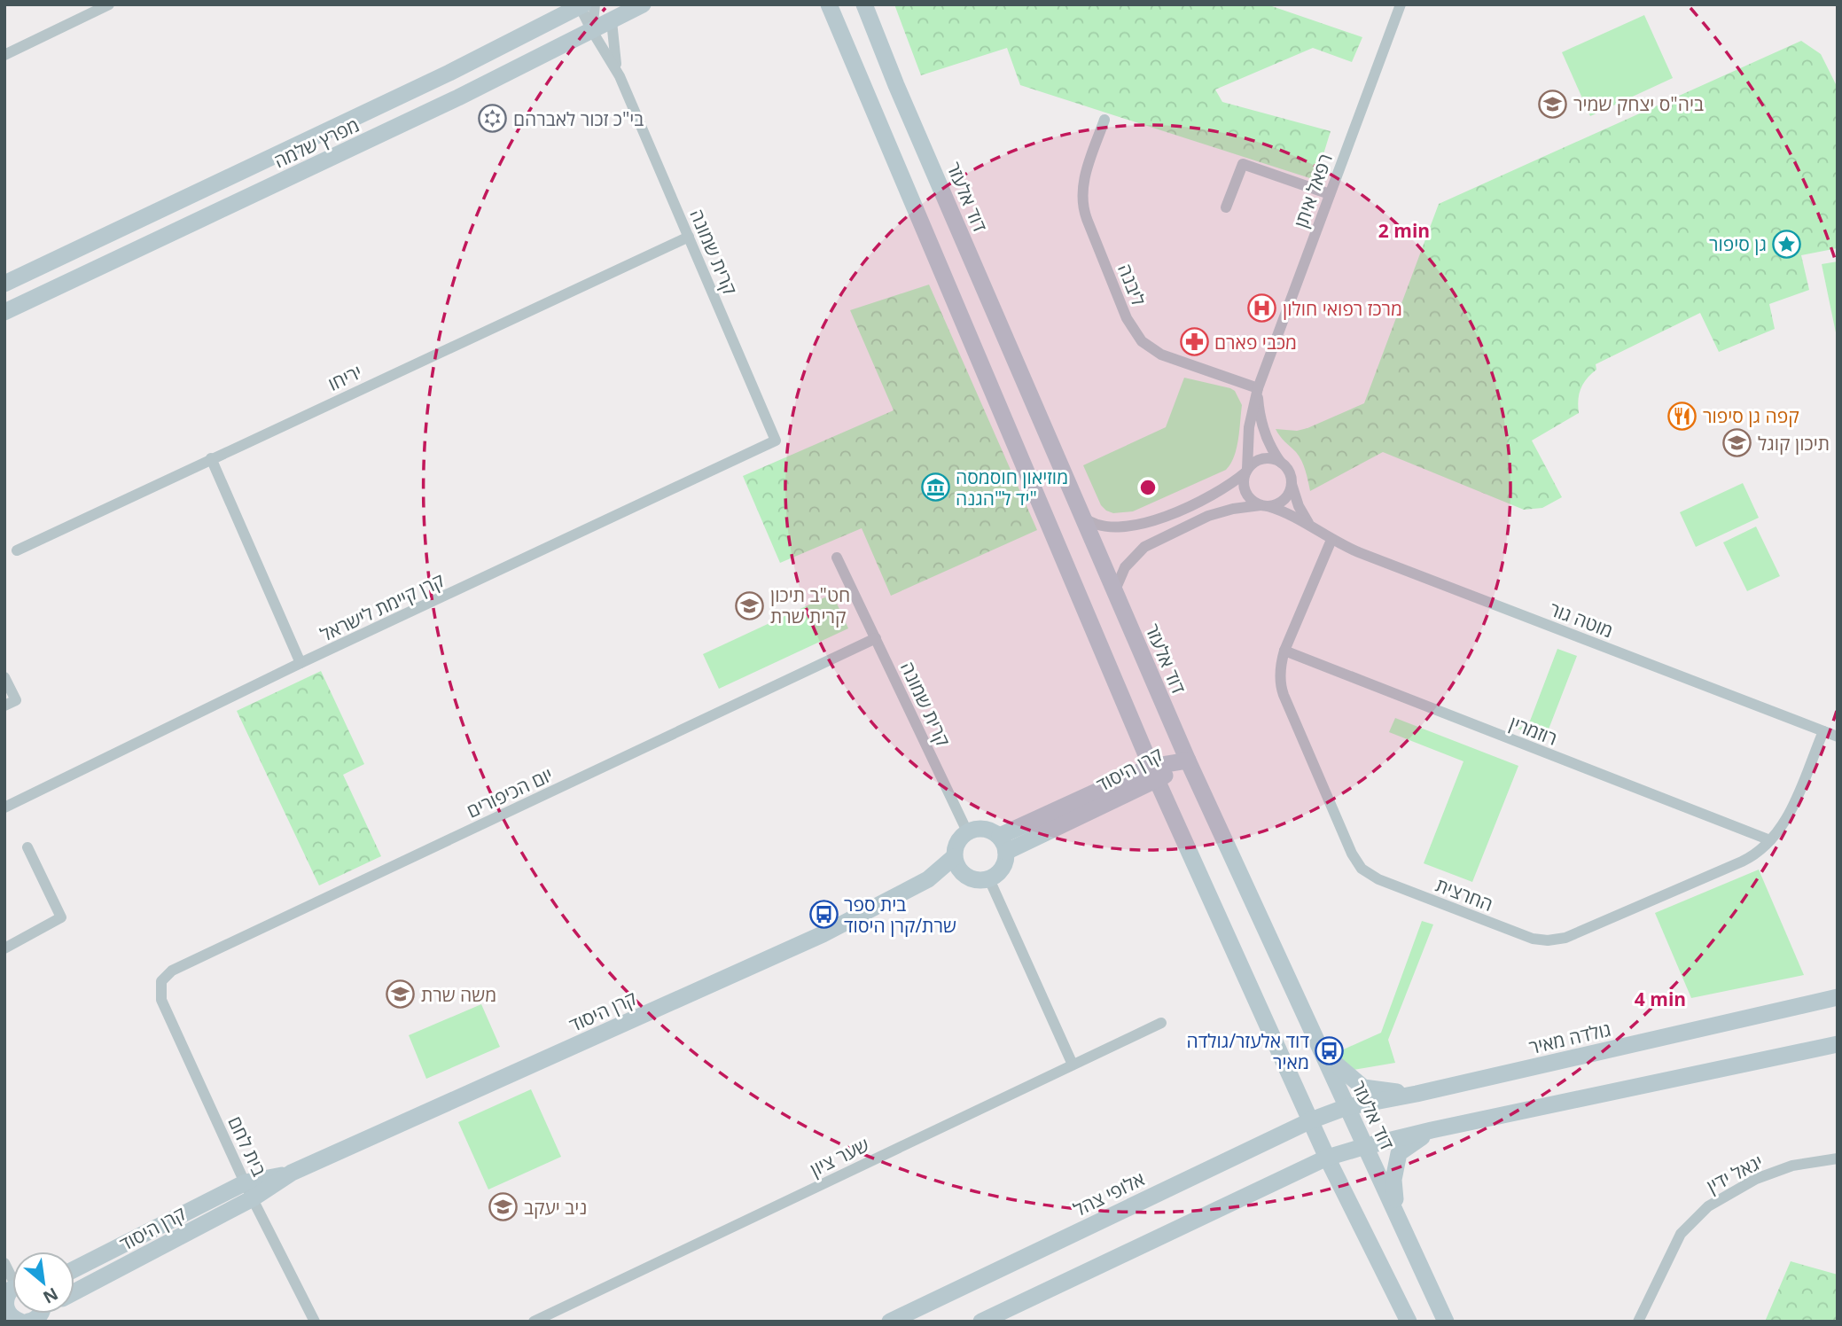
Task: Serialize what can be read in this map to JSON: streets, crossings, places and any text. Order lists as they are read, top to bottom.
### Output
{
  "streets": {
    "street": [
      "מפרץ שלמה",
      "רפאל איתן",
      "דוד אלעזר",
      "קרית שמונה",
      "ליבנה",
      "יריחו",
      "קרן קיימת לישראל",
      "מוטה גור",
      "רוזמרין",
      "קרן היסוד",
      "יום הכיפורים",
      "החרצית",
      "גולדה מאיר",
      "בית לחם",
      "שער ציון",
      "יגאל ידין",
      "אלופי צהל"
    ]
  },
  "crossings": [
    ["מפרץ שלמה", "קרית שמונה"],
    ["רפאל איתן", "ליבנה"],
    ["רפאל איתן", "מוטה גור"],
    ["דוד אלעזר", "קרן היסוד"],
    ["דוד אלעזר", "גולדה מאיר"],
    ["דוד אלעזר", "אלופי צהל"],
    ["קרית שמונה", "יריחו"],
    ["קרית שמונה", "קרן קיימת לישראל"],
    ["קרית שמונה", "קרן היסוד"],
    ["קרית שמונה", "יום הכיפורים"],
    ["מוטה גור", "החרצית"],
    ["רוזמרין", "החרצית"],
    ["קרן היסוד", "בית לחם"],
    ["יום הכיפורים", "בית לחם"],
    ["גולדה מאיר", "אלופי צהל"]
  ],
  "places": {
    "school or university": [
      "ביה\"ס יצחק שמיר",
      "תיכון קוגל",
      "חט\"ב תיכון קרית שרת",
      "משה שרת",
      "ניב יעקב"
    ],
    "synagogue": ["בי\"כ זכור לאברהם"],
    "place": ["גן סיפור"],
    "hospital": ["מרכז רפואי חולון"],
    "pharmacy": ["מכבי פארם"],
    "restaurant": ["קפה גן סיפור"],
    "museum": ["מוזיאון חוסמסה יד ל\"הגנה\""],
    "bus stop": ["בית ספר שרת/קרן היסוד", "דוד אלעזר/גולדה מאיר"]
  },
  "north": "bottom right",
  "rings": ["2 min", "4 min"]
}
